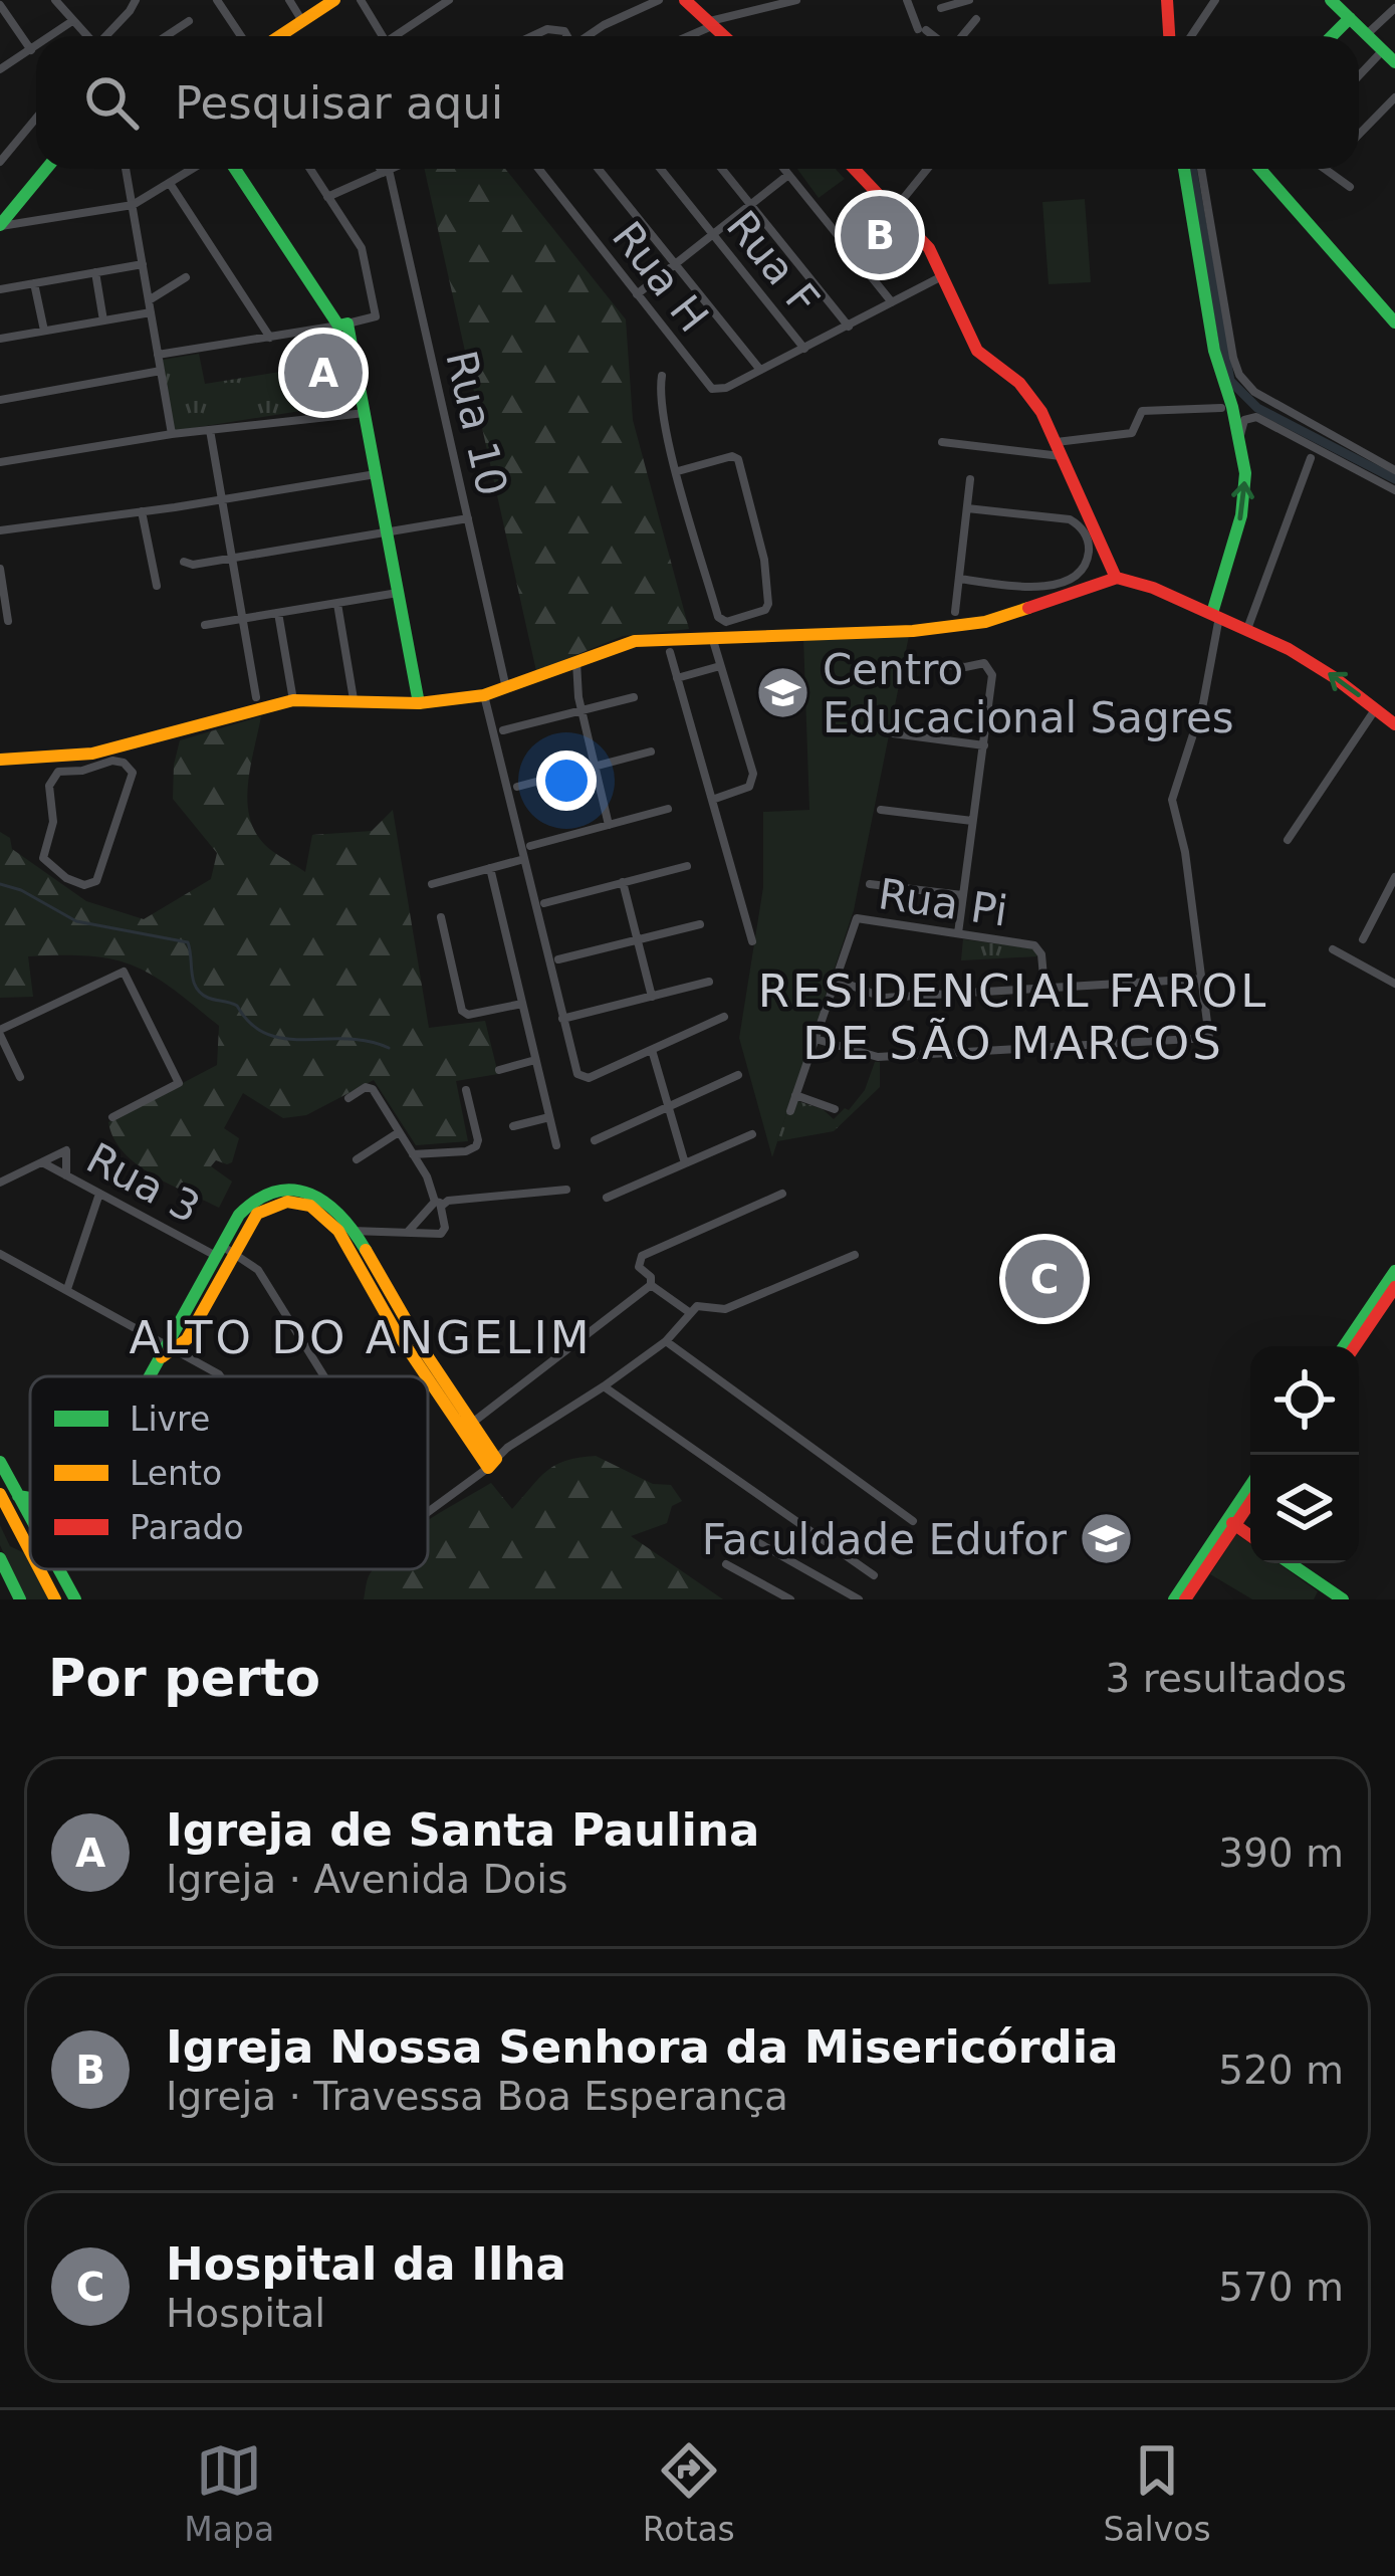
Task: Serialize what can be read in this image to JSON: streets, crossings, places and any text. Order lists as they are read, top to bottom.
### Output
{
  "streets": {
    "street": [
      "Rua F",
      "Rua H",
      "Rua 10",
      "Rua Pi",
      "Rua 3"
    ]
  },
  "districts": ["RESIDENCIAL FAROL DE SÃO MARCOS", "ALTO DO ANGELIM"],
  "places": {
    "school or university": ["Centro Educacional Sagres", "Faculdade Edufor"]
  },
  "legend": ["Livre", "Lento", "Parado"],
  "page": {
    "search": "Pesquisar aqui",
    "pins": ["B", "A", "C"],
    "heading": ["Por perto", "3 resultados"],
    "list": [
      {
        "mark": "A",
        "name": "Igreja de Santa Paulina",
        "note": "Igreja · Avenida Dois",
        "value": "390 m"
      },
      {
        "mark": "B",
        "name": "Igreja Nossa Senhora da Misericórdia",
        "note": "Igreja · Travessa Boa Esperança",
        "value": "520 m"
      },
      {
        "mark": "C",
        "name": "Hospital da Ilha",
        "note": "Hospital",
        "value": "570 m"
      }
    ],
    "nav": ["Mapa", "Rotas", "Salvos"]
  }
}
